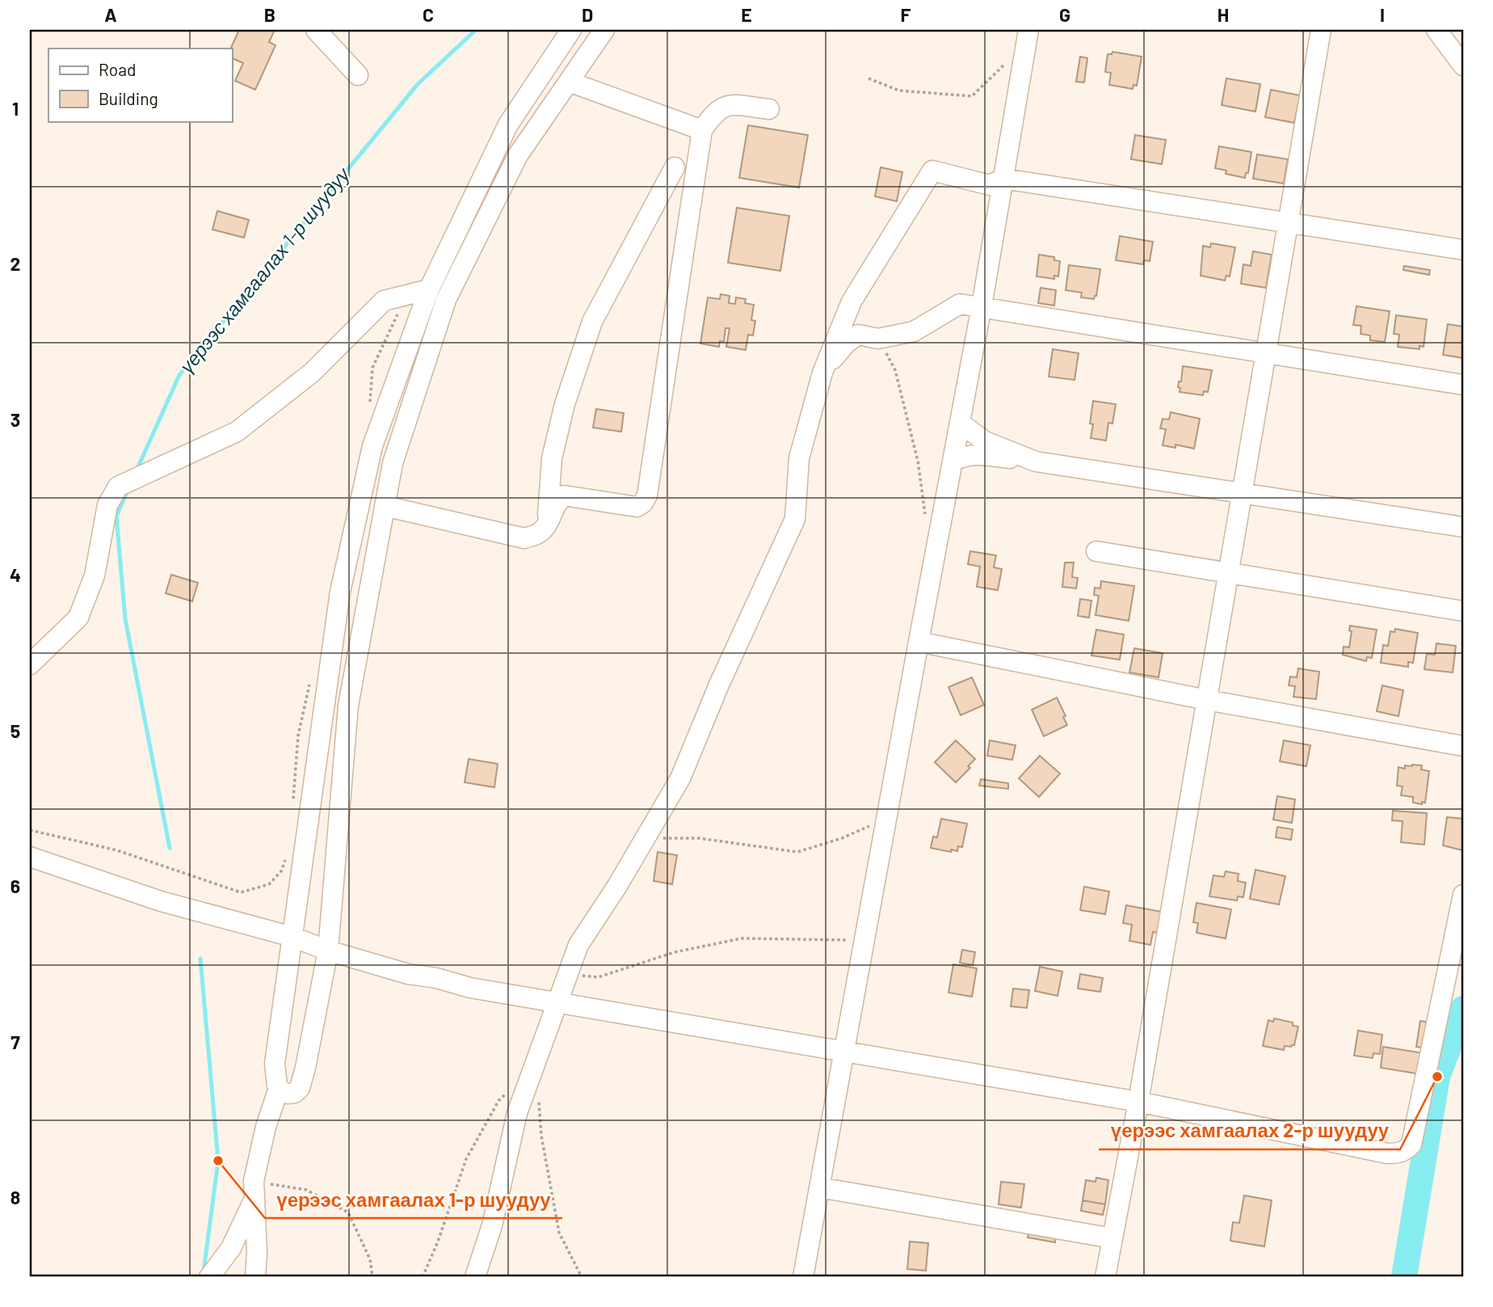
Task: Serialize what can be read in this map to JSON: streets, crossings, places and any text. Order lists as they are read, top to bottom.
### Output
{
  "water": ["үерээс хамгаалах 1-р шуудуу"],
  "places": ["үерээс хамгаалах 2-р шуудуу", "үерээс хамгаалах 1-р шуудуу"],
  "legend": ["Road", "Building"],
  "grid": {
    "columns": [
      "A",
      "B",
      "C",
      "D",
      "E",
      "F",
      "G",
      "H",
      "I"
    ],
    "rows": [
      "1",
      "2",
      "3",
      "4",
      "5",
      "6",
      "7",
      "8"
    ]
  }
}
